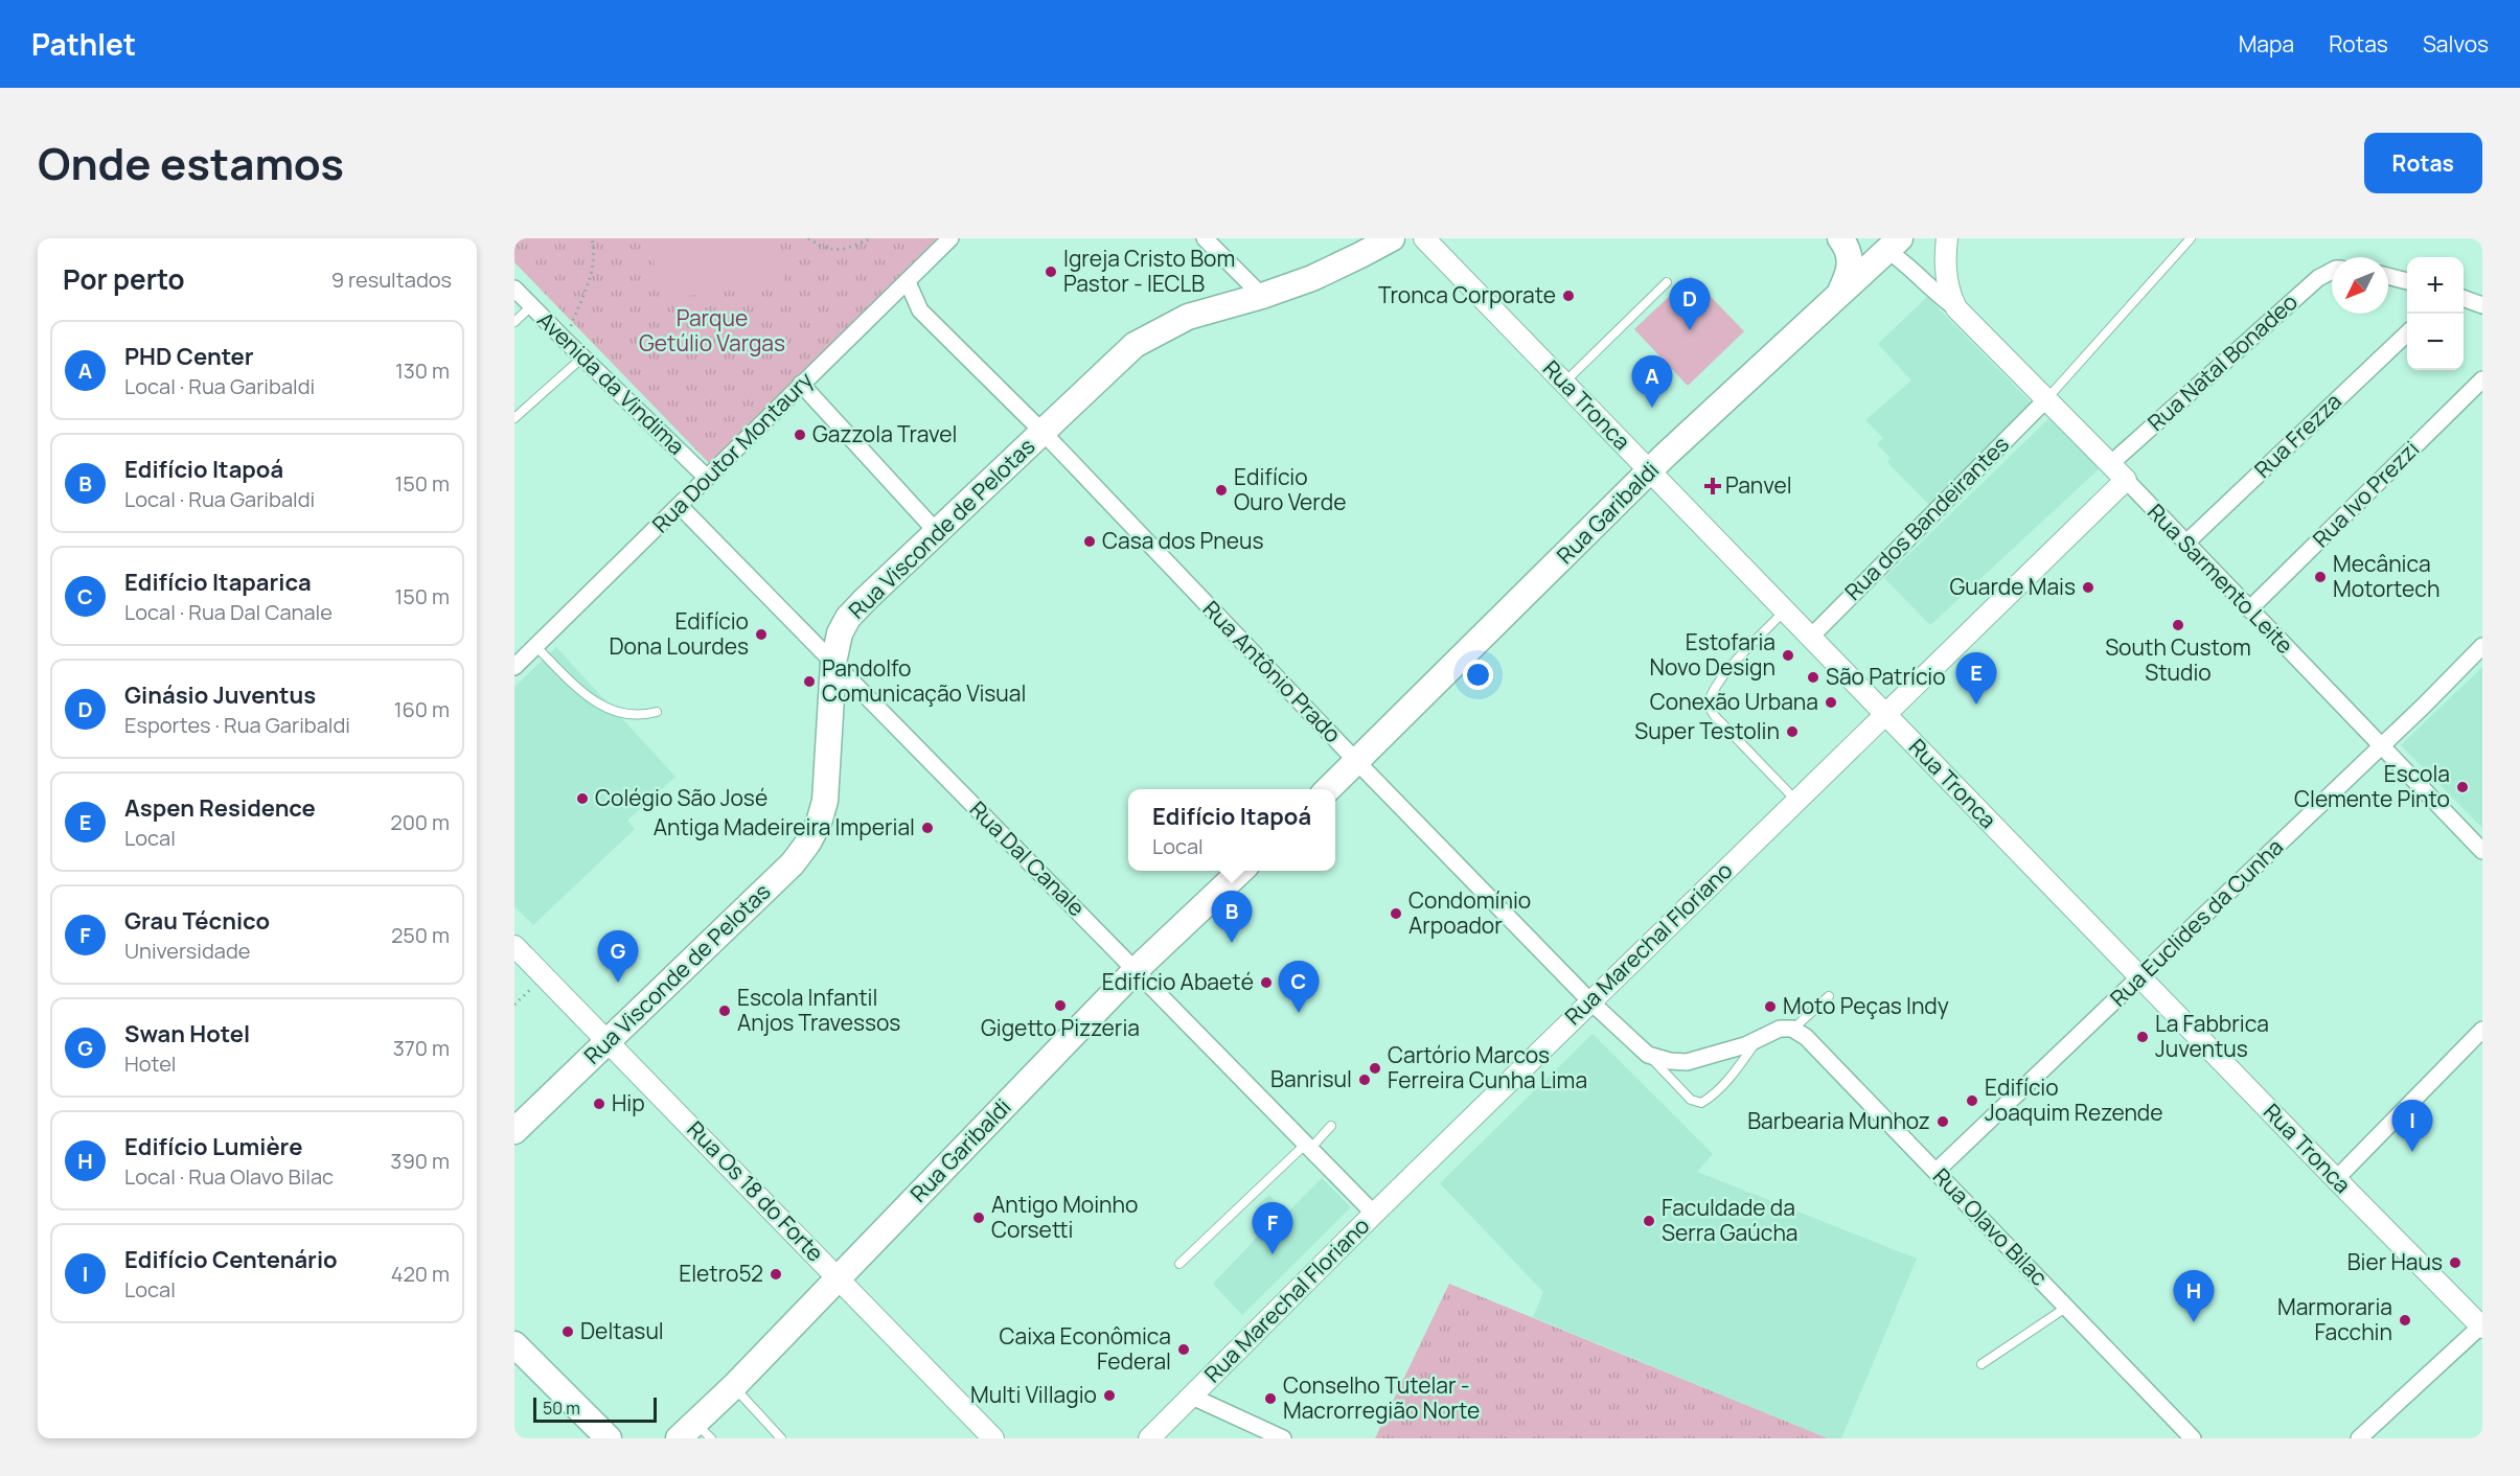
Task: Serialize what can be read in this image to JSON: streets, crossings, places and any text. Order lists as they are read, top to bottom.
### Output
{
  "streets": {
    "main road": ["Rua Garibaldi", "Rua Visconde de Pelotas"],
    "street": [
      "Rua Natal Bonadeo",
      "Avenida da Vindima",
      "Rua Tronca",
      "Rua Frezza",
      "Rua Doutor Montaury",
      "Rua Ivo Prezzi",
      "Rua dos Bandeirantes",
      "Rua Sarmento Leite",
      "Rua Antônio Prado",
      "Rua Dal Canale",
      "Rua Euclides da Cunha",
      "Rua Marechal Floriano",
      "Rua Os 18 do Forte",
      "Rua Olavo Bilac"
    ]
  },
  "crossings": [
    ["Rua Natal Bonadeo", "Rua Sarmento Leite"],
    ["Avenida da Vindima", "Rua Doutor Montaury"],
    ["Rua Tronca", "Rua Garibaldi"],
    ["Rua Tronca", "Rua dos Bandeirantes"],
    ["Rua Tronca", "Rua Euclides da Cunha"],
    ["Rua Tronca", "Rua Marechal Floriano"],
    ["Rua Frezza", "Rua Sarmento Leite"],
    ["Rua Doutor Montaury", "Rua Antônio Prado"],
    ["Rua Doutor Montaury", "Rua Dal Canale"],
    ["Rua Ivo Prezzi", "Rua Sarmento Leite"],
    ["Rua Garibaldi", "Rua Sarmento Leite"],
    ["Rua Garibaldi", "Rua Antônio Prado"],
    ["Rua Garibaldi", "Rua Dal Canale"],
    ["Rua Garibaldi", "Rua Os 18 do Forte"],
    ["Rua dos Bandeirantes", "Rua Sarmento Leite"],
    ["Rua Visconde de Pelotas", "Rua Antônio Prado"],
    ["Rua Visconde de Pelotas", "Rua Dal Canale"],
    ["Rua Visconde de Pelotas", "Rua Os 18 do Forte"],
    ["Rua Sarmento Leite", "Rua Euclides da Cunha"],
    ["Rua Sarmento Leite", "Rua Marechal Floriano"],
    ["Rua Antônio Prado", "Rua Marechal Floriano"],
    ["Rua Antônio Prado", "Rua Olavo Bilac"],
    ["Rua Dal Canale", "Rua Marechal Floriano"],
    ["Rua Euclides da Cunha", "Rua Olavo Bilac"]
  ],
  "parks": ["Parque Getúlio Vargas"],
  "places": {
    "other": [
      "Igreja Cristo Bom Pastor - IECLB",
      "Tronca Corporate",
      "Gazzola Travel",
      "Edifício Ouro Verde",
      "Casa dos Pneus",
      "Mecânica Motortech",
      "Guarde Mais",
      "South Custom Studio",
      "Edifício Dona Lourdes",
      "Estofaria Novo Design",
      "São Patrício",
      "Pandolfo Comunicação Visual",
      "Conexão Urbana",
      "Super Testolin",
      "Escola Clemente Pinto",
      "Colégio São José",
      "Antiga Madeireira Imperial",
      "Condomínio Arpoador",
      "Edifício Abaeté",
      "Gigetto Pizzeria",
      "Moto Peças Indy",
      "Escola Infantil Anjos Travessos",
      "La Fabbrica Juventus",
      "Cartório Marcos Ferreira Cunha Lima",
      "Banrisul",
      "Edifício Joaquim Rezende",
      "Hip",
      "Barbearia Munhoz",
      "Antigo Moinho Corsetti",
      "Faculdade da Serra Gaúcha",
      "Bier Haus",
      "Eletro52",
      "Marmoraria Facchin",
      "Deltasul",
      "Caixa Econômica Federal",
      "Multi Villagio",
      "Conselho Tutelar - Macrorregião Norte"
    ],
    "health": ["Panvel"]
  },
  "scale_bar": "50 m",
  "north": "bottom left",
  "page": {
    "header": "Pathlet",
    "nav": ["Mapa", "Rotas", "Salvos"],
    "title": "Onde estamos",
    "buttons": "Rotas",
    "heading": ["Por perto", "9 resultados"],
    "map_buttons": ["+", "−"],
    "pins": [
      "D",
      "A",
      "E",
      "B",
      "G",
      "C",
      "I",
      "F",
      "H"
    ],
    "list": [
      {
        "mark": "A",
        "name": "PHD Center",
        "note": "Local · Rua Garibaldi",
        "value": "130 m"
      },
      {
        "mark": "B",
        "name": "Edifício Itapoá",
        "note": "Local · Rua Garibaldi",
        "value": "150 m"
      },
      {
        "mark": "C",
        "name": "Edifício Itaparica",
        "note": "Local · Rua Dal Canale",
        "value": "150 m"
      },
      {
        "mark": "D",
        "name": "Ginásio Juventus",
        "note": "Esportes · Rua Garibaldi",
        "value": "160 m"
      },
      {
        "mark": "E",
        "name": "Aspen Residence",
        "note": "Local",
        "value": "200 m"
      },
      {
        "mark": "F",
        "name": "Grau Técnico",
        "note": "Universidade",
        "value": "250 m"
      },
      {
        "mark": "G",
        "name": "Swan Hotel",
        "note": "Hotel",
        "value": "370 m"
      },
      {
        "mark": "H",
        "name": "Edifício Lumière",
        "note": "Local · Rua Olavo Bilac",
        "value": "390 m"
      },
      {
        "mark": "I",
        "name": "Edifício Centenário",
        "note": "Local",
        "value": "420 m"
      }
    ],
    "popup": ["Edifício Itapoá", "Local"],
    "scale": "50 m"
  }
}
